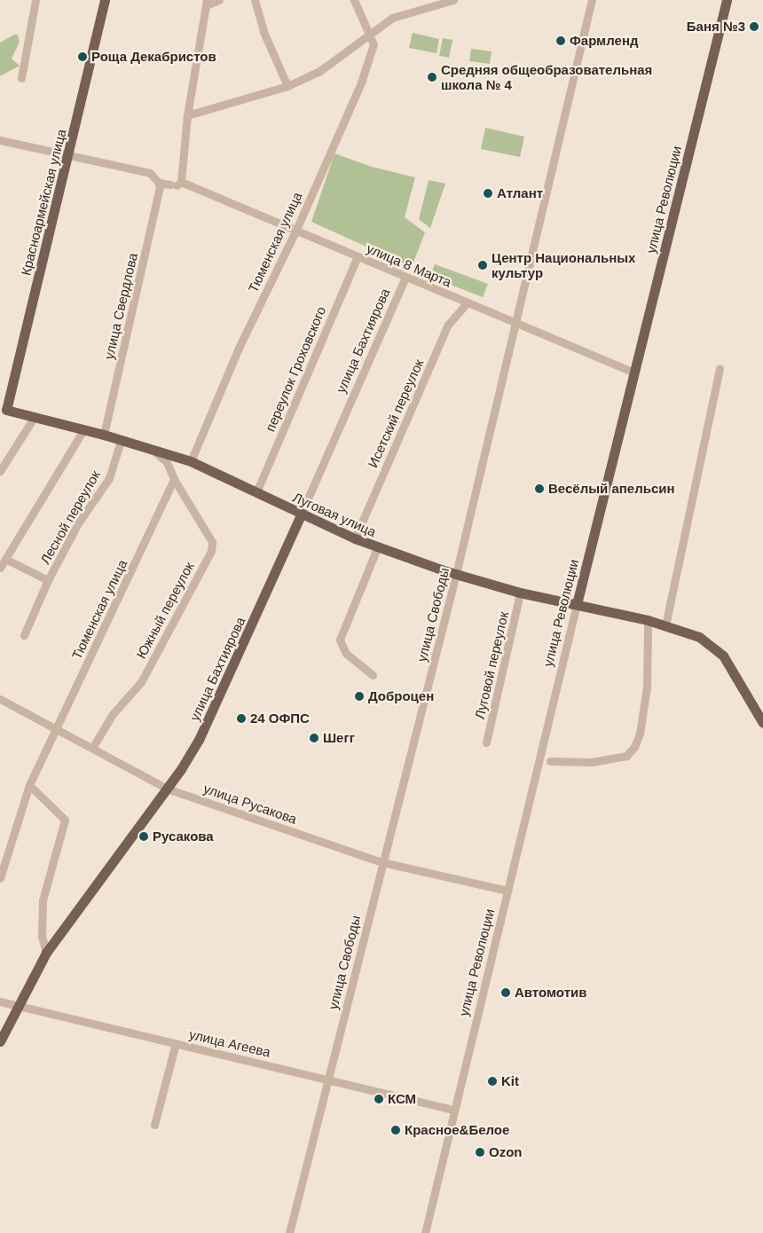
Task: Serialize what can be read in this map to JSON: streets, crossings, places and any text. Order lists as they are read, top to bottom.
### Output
{
  "streets": {
    "main road": [
      "улица Революции",
      "Красноармейская улица",
      "улица Бахтиярова",
      "Луговая улица"
    ],
    "street": [
      "Тюменская улица",
      "улица 8 Марта",
      "улица Свердлова",
      "переулок Гроховского",
      "Исетский переулок",
      "Лесной переулок",
      "Южный переулок",
      "улица Свободы",
      "Луговой переулок",
      "улица Русакова",
      "улица Агеева"
    ]
  },
  "crossings": [
    ["улица Революции", "улица 8 Марта"],
    ["улица Революции", "Луговая улица"],
    ["улица Революции", "улица Русакова"],
    ["улица Революции", "улица Агеева"],
    ["Красноармейская улица", "улица 8 Марта"],
    ["Красноармейская улица", "Луговая улица"],
    ["Тюменская улица", "улица 8 Марта"],
    ["Тюменская улица", "Луговая улица"],
    ["Тюменская улица", "Южный переулок"],
    ["Тюменская улица", "улица Русакова"],
    ["улица 8 Марта", "улица Свердлова"],
    ["улица 8 Марта", "улица Бахтиярова"],
    ["улица 8 Марта", "переулок Гроховского"],
    ["улица 8 Марта", "Исетский переулок"],
    ["улица 8 Марта", "улица Свободы"],
    ["улица Свердлова", "Луговая улица"],
    ["улица Бахтиярова", "Луговая улица"],
    ["улица Бахтиярова", "улица Русакова"],
    ["улица Бахтиярова", "улица Агеева"],
    ["переулок Гроховского", "Луговая улица"],
    ["Исетский переулок", "Луговая улица"],
    ["Луговая улица", "Лесной переулок"],
    ["Луговая улица", "улица Свободы"],
    ["Луговая улица", "Луговой переулок"],
    ["Южный переулок", "улица Русакова"],
    ["улица Свободы", "улица Русакова"],
    ["улица Свободы", "улица Агеева"]
  ],
  "places": [
    "Баня №3",
    "Фармленд",
    "Роща Декабристов",
    "Средняя общеобразовательная школа № 4",
    "Атлант",
    "Центр Национальных культур",
    "Весёлый апельсин",
    "Доброцен",
    "24 ОФПС",
    "Шегг",
    "Русакова",
    "Автомотив",
    "Kit",
    "КСМ",
    "Красное&Белое",
    "Ozon"
  ]
}
